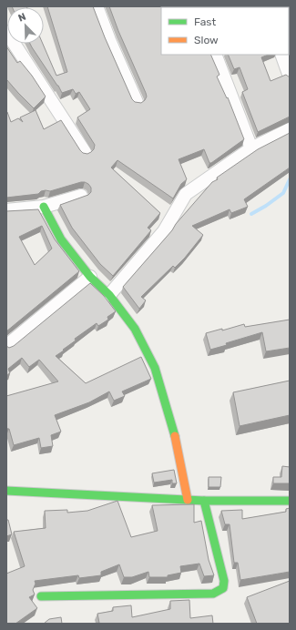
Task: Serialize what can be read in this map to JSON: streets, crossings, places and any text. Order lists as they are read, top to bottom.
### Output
{
  "legend": ["Fast", "Slow"],
  "north": "top left"
}
